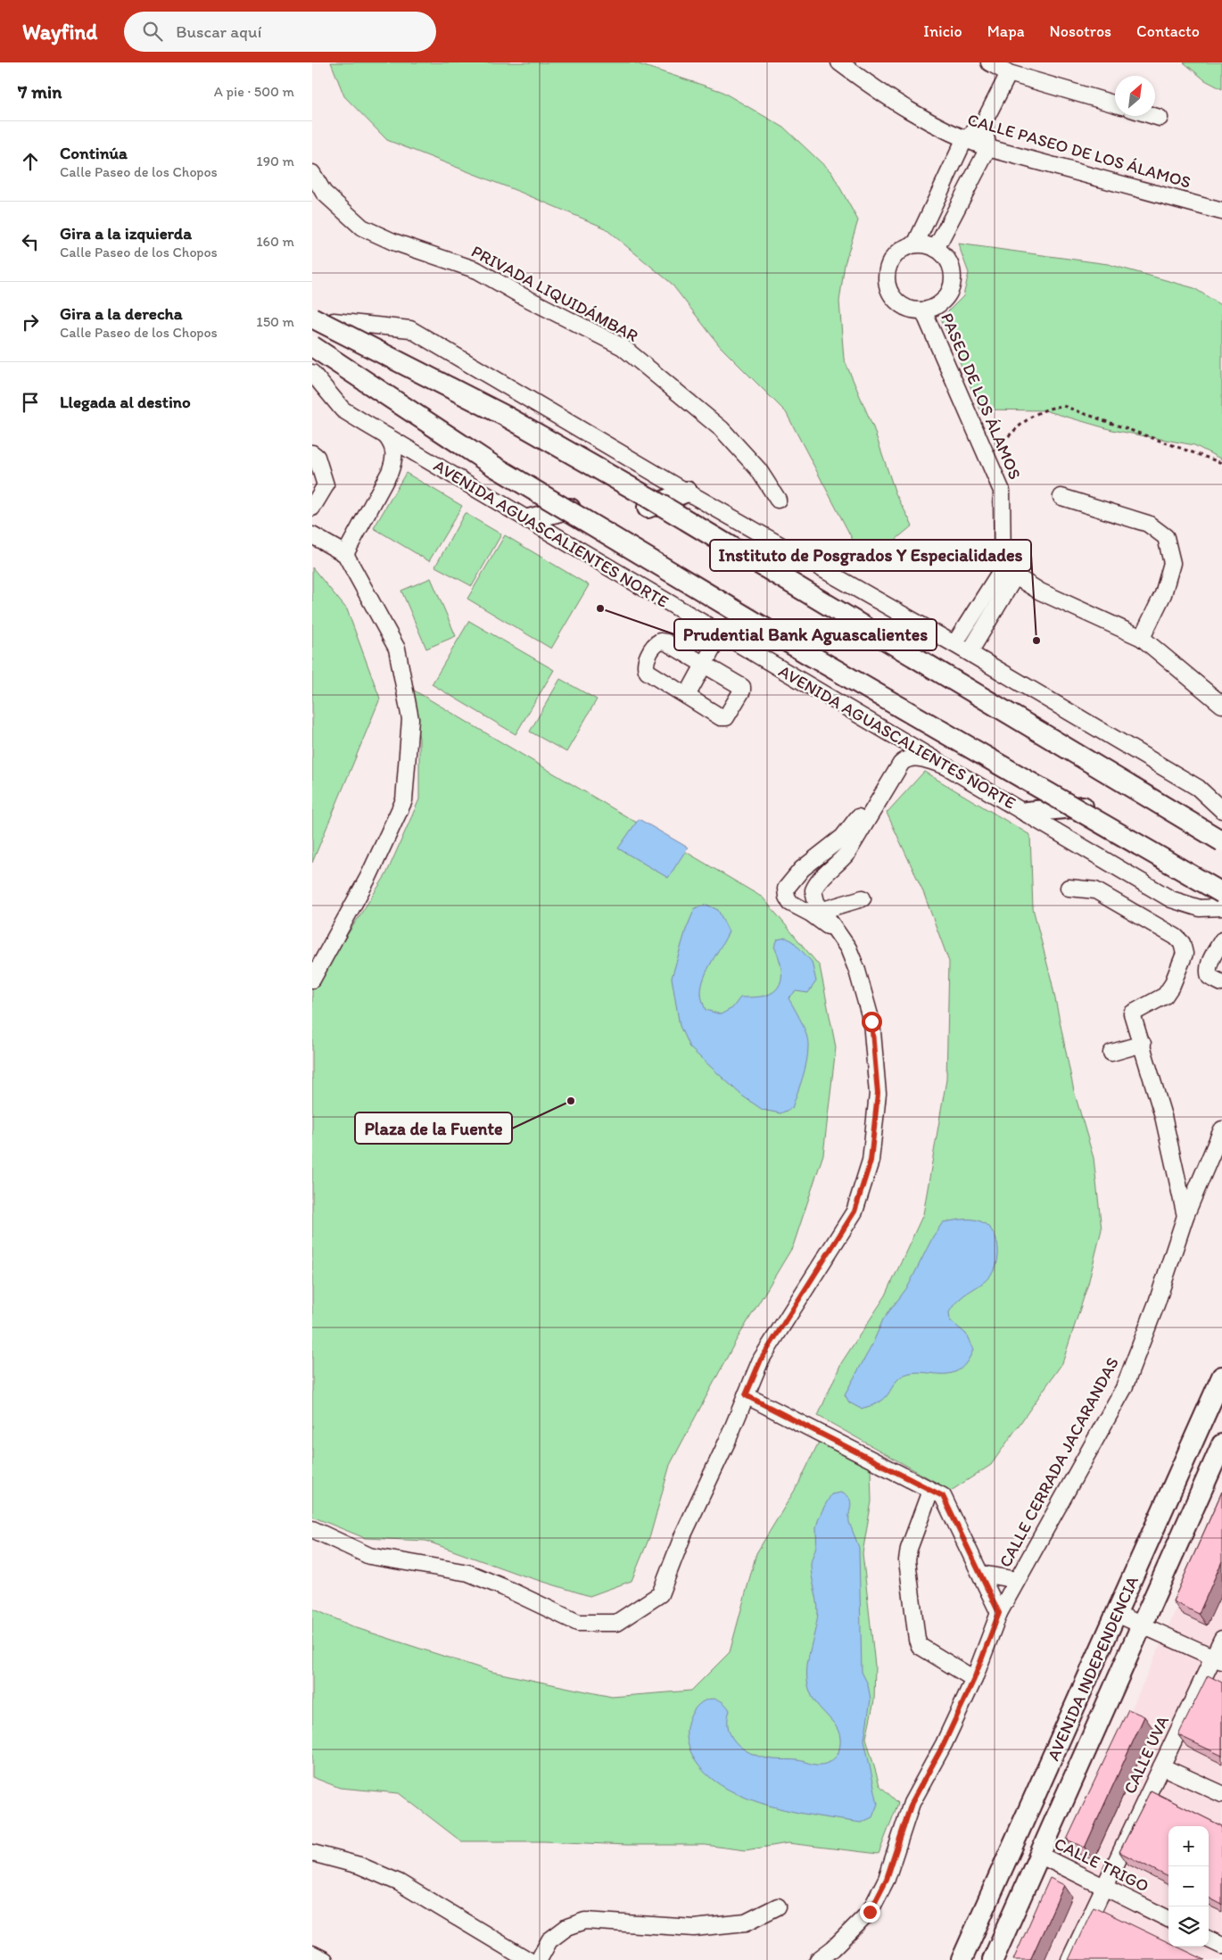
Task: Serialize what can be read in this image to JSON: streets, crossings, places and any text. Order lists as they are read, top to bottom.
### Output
{
  "streets": {
    "main road": ["AVENIDA AGUASCALIENTES NORTE", "AVENIDA INDEPENDENCIA"],
    "street": [
      "CALLE PASEO DE LOS ÁLAMOS",
      "PRIVADA LIQUIDÁMBAR",
      "PASEO DE LOS ÁLAMOS",
      "CALLE CERRADA JACARANDAS",
      "CALLE UVA",
      "CALLE TRIGO"
    ]
  },
  "crossings": [
    ["AVENIDA INDEPENDENCIA", "CALLE TRIGO"],
    ["CALLE UVA", "CALLE TRIGO"]
  ],
  "places": ["Prudential Bank Aguascalientes", "Instituto de Posgrados Y Especialidades", "Plaza de la Fuente"],
  "north": "top right",
  "page": {
    "header": "Wayfind",
    "search": "Buscar aquí",
    "nav": [
      "Inicio",
      "Mapa",
      "Nosotros",
      "Contacto"
    ],
    "heading": ["7 min", "A pie · 500 m"],
    "list": [
      ["Continúa", "Calle Paseo de los Chopos", "190 m"],
      ["Gira a la izquierda", "Calle Paseo de los Chopos", "160 m"],
      ["Gira a la derecha", "Calle Paseo de los Chopos", "150 m"],
      "Llegada al destino"
    ],
    "map_buttons": ["+", "−"]
  }
}
